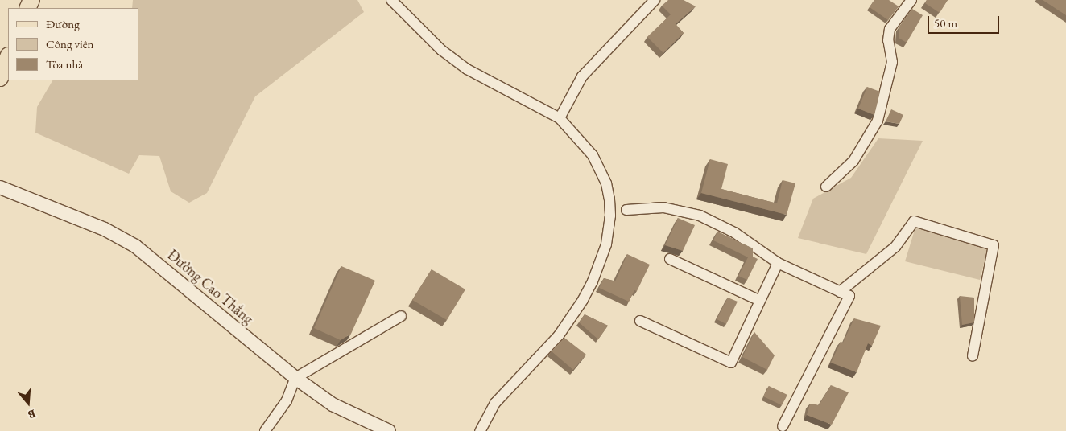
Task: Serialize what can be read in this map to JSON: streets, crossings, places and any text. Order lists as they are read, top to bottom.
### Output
{
  "streets": {
    "street": ["Đường Cao Thắng"]
  },
  "legend": ["Đường", "Công viên", "Tòa nhà"],
  "scale_bar": "50 m",
  "north": "bottom"
}
